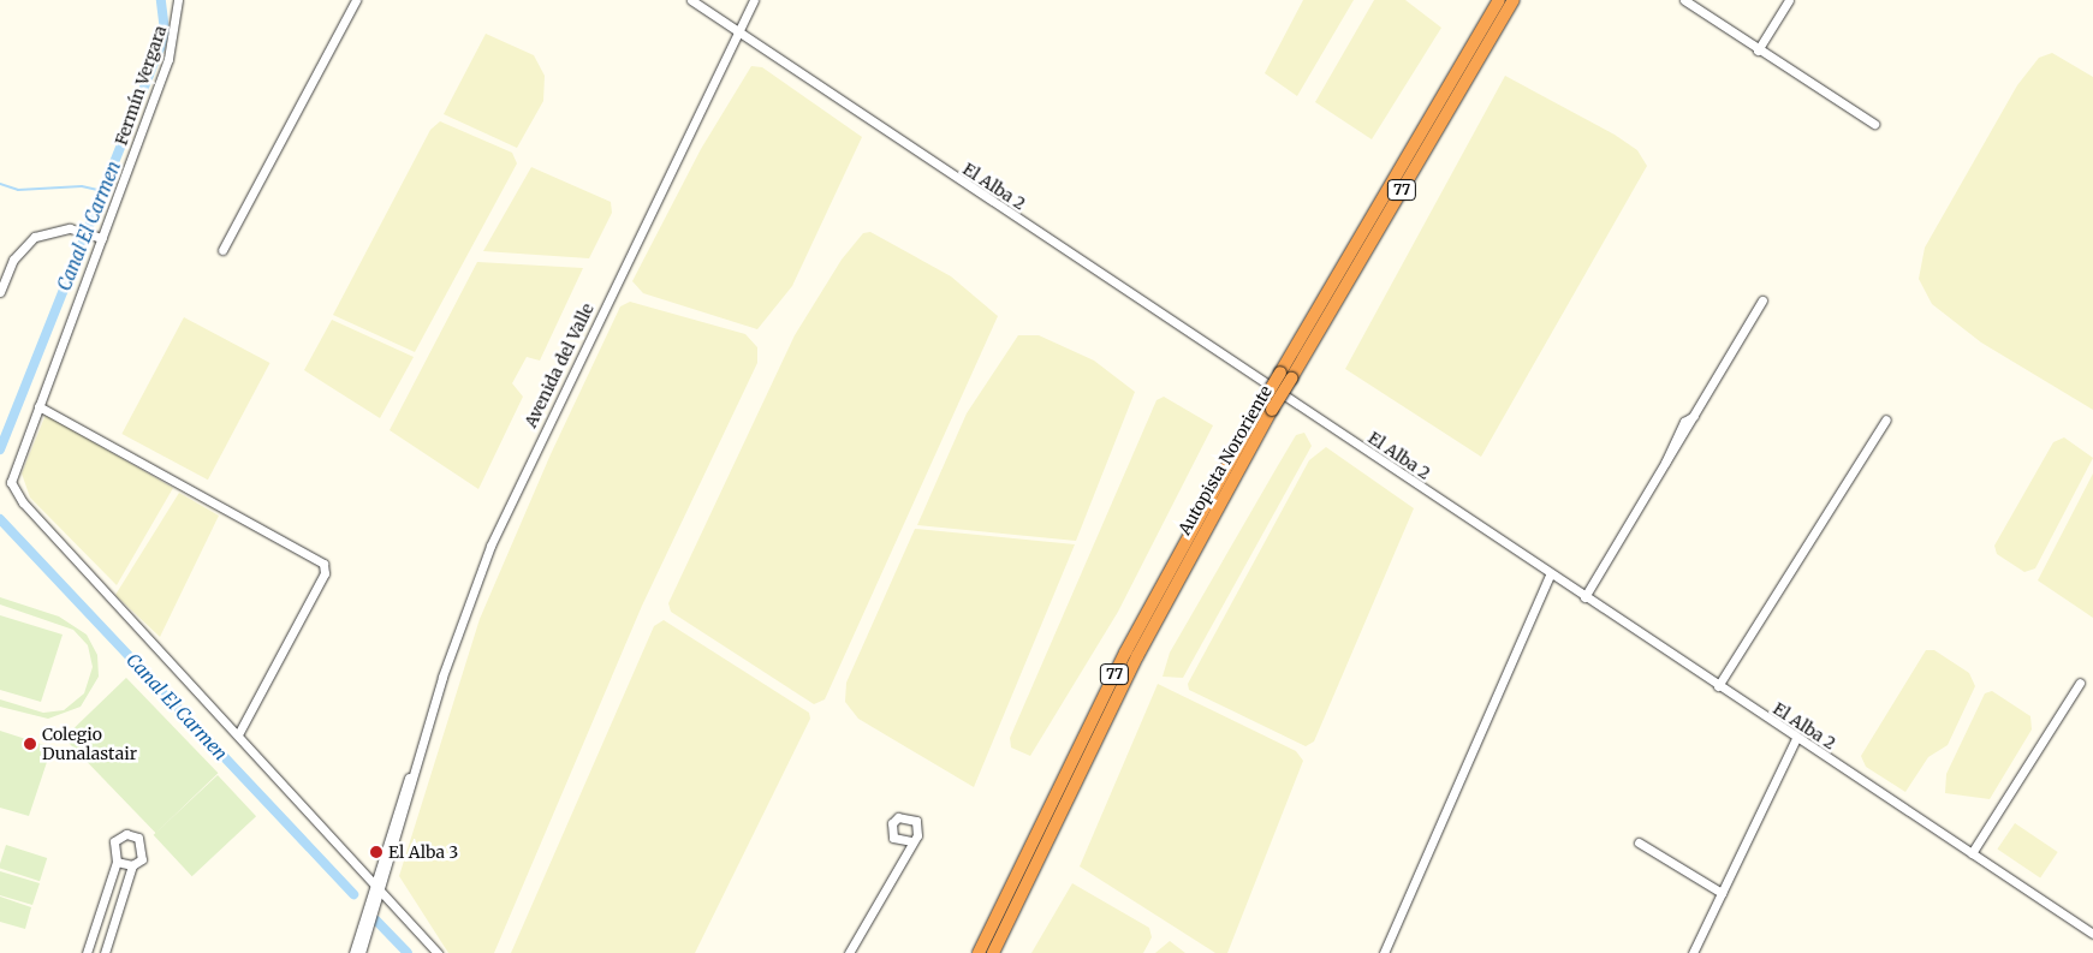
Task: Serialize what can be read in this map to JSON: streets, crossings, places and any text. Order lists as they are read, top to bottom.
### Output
{
  "streets": {
    "highway": ["77", "Autopista Nororiente"],
    "street": ["Fermín Vergara", "El Alba 2", "Avenida del Valle"]
  },
  "crossings": [
    ["El Alba 2", "Avenida del Valle"]
  ],
  "water": ["Canal El Carmen"],
  "places": ["Colegio Dunalastair", "El Alba 3"]
}
